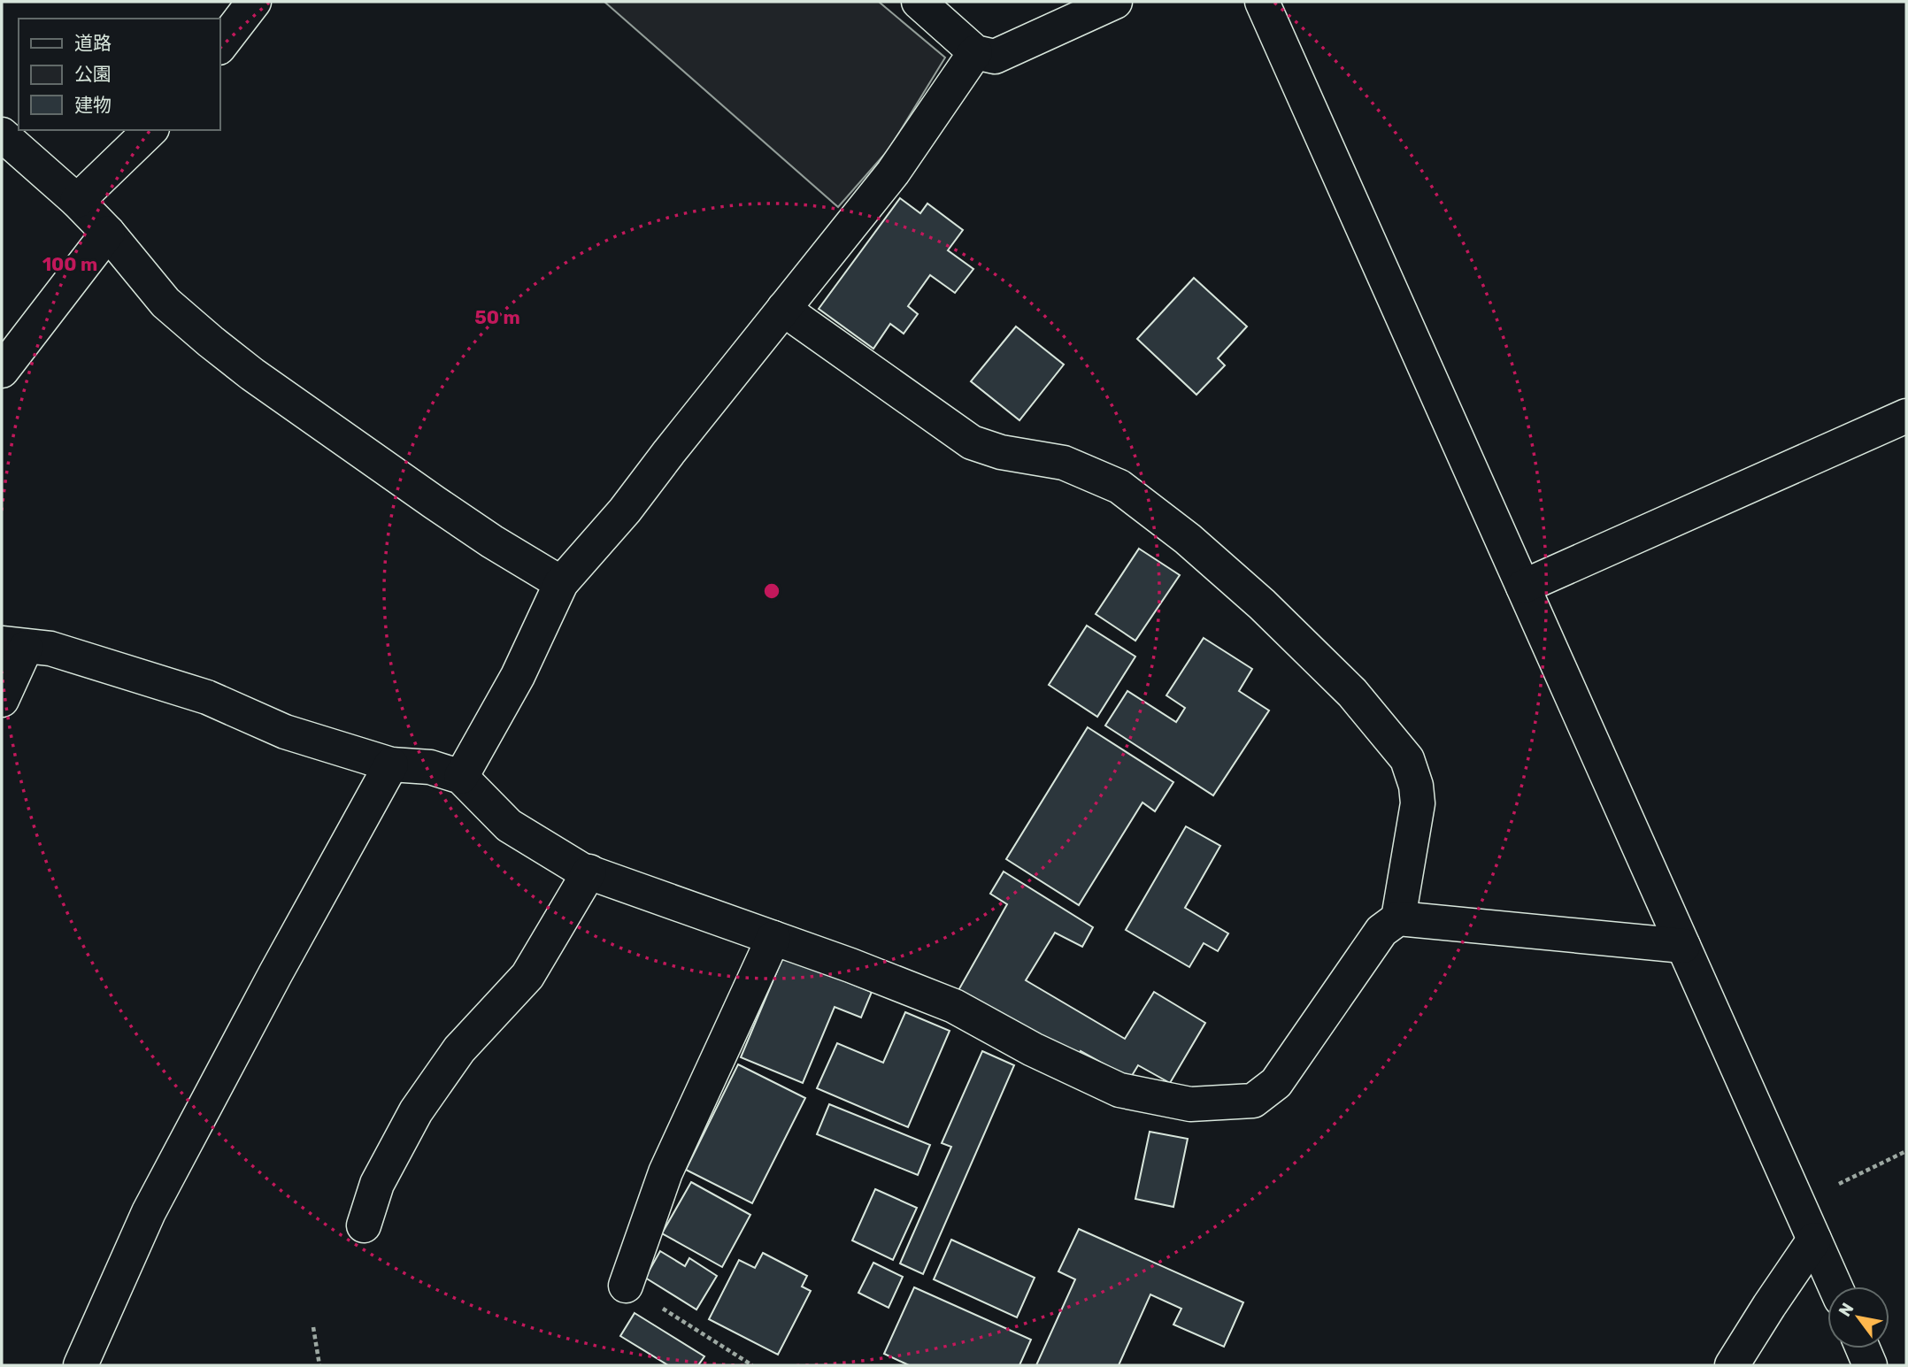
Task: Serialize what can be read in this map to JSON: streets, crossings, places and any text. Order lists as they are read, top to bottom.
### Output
{
  "legend": ["道路", "公園", "建物"],
  "north": "top left",
  "rings": ["100 m", "50 m"]
}
